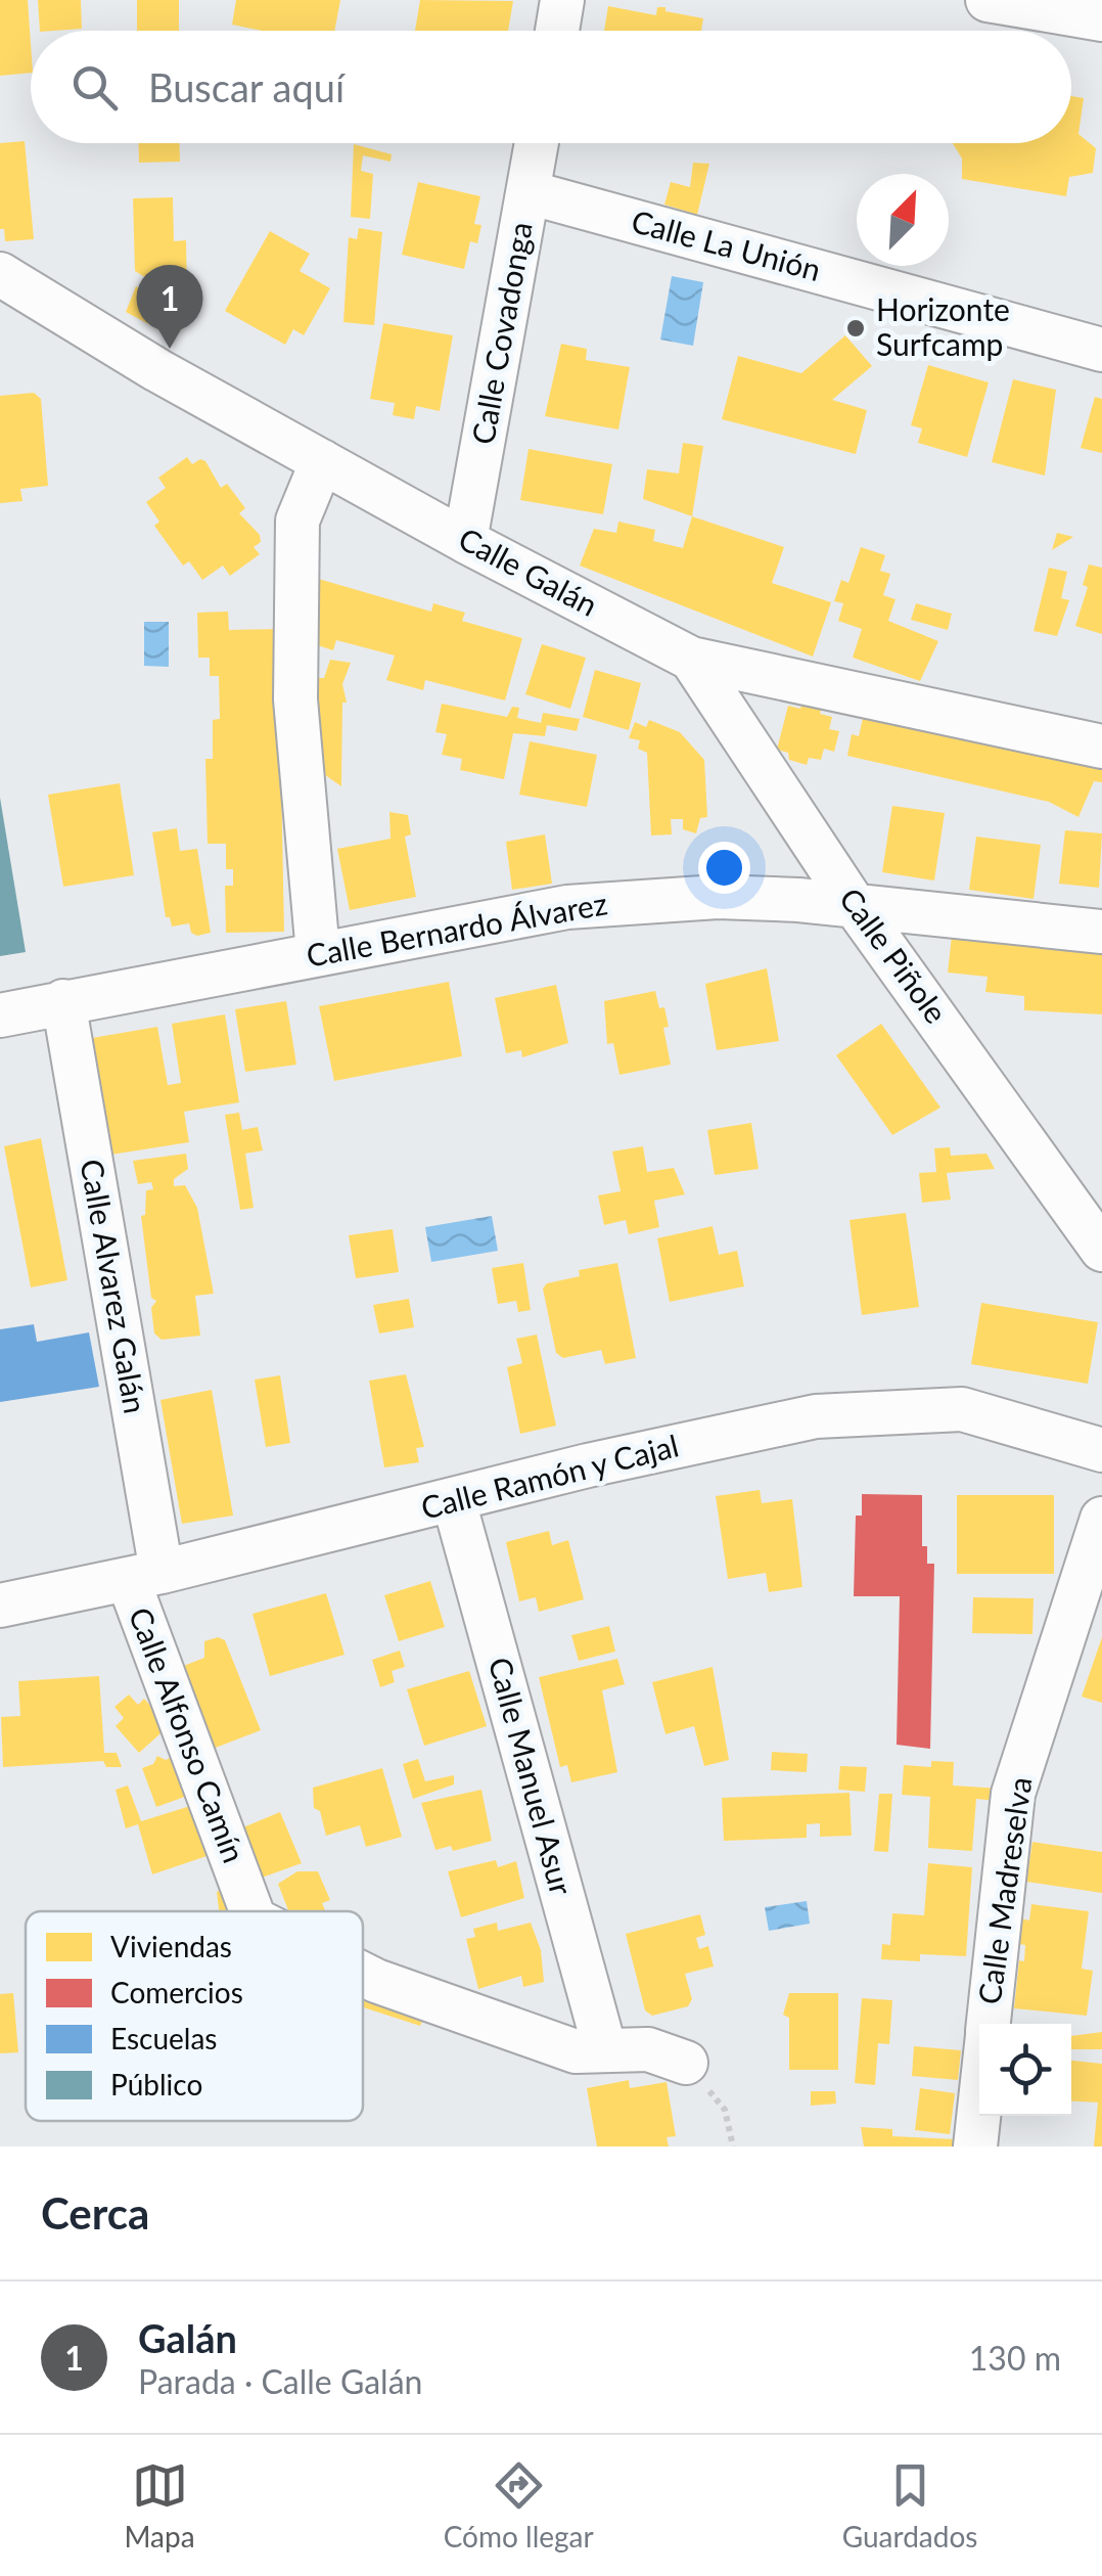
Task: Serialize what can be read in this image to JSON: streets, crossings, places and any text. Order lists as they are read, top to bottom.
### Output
{
  "streets": {
    "street": [
      "Calle La Unión",
      "Calle Covadonga",
      "Calle Galán",
      "Calle Bernardo Álvarez",
      "Calle Piñole",
      "Calle Alvarez Galán",
      "Calle Ramón y Cajal",
      "Calle Alfonso Camín",
      "Calle Manuel Asur",
      "Calle Madreselva"
    ]
  },
  "crossings": [
    ["Calle La Unión", "Calle Covadonga"],
    ["Calle Covadonga", "Calle Galán"],
    ["Calle Galán", "Calle Piñole"],
    ["Calle Bernardo Álvarez", "Calle Piñole"],
    ["Calle Bernardo Álvarez", "Calle Alvarez Galán"],
    ["Calle Alvarez Galán", "Calle Ramón y Cajal"],
    ["Calle Alvarez Galán", "Calle Alfonso Camín"],
    ["Calle Ramón y Cajal", "Calle Alfonso Camín"],
    ["Calle Ramón y Cajal", "Calle Manuel Asur"],
    ["Calle Alfonso Camín", "Calle Manuel Asur"]
  ],
  "places": ["Horizonte Surfcamp"],
  "legend": [
    "Viviendas",
    "Comercios",
    "Escuelas",
    "Público"
  ],
  "north": "top right",
  "page": {
    "search": "Buscar aquí",
    "pins": "1",
    "heading": "Cerca",
    "list": [
      {
        "mark": "1",
        "name": "Galán",
        "note": "Parada · Calle Galán",
        "value": "130 m"
      }
    ],
    "nav": ["Mapa", "Cómo llegar", "Guardados"]
  }
}
